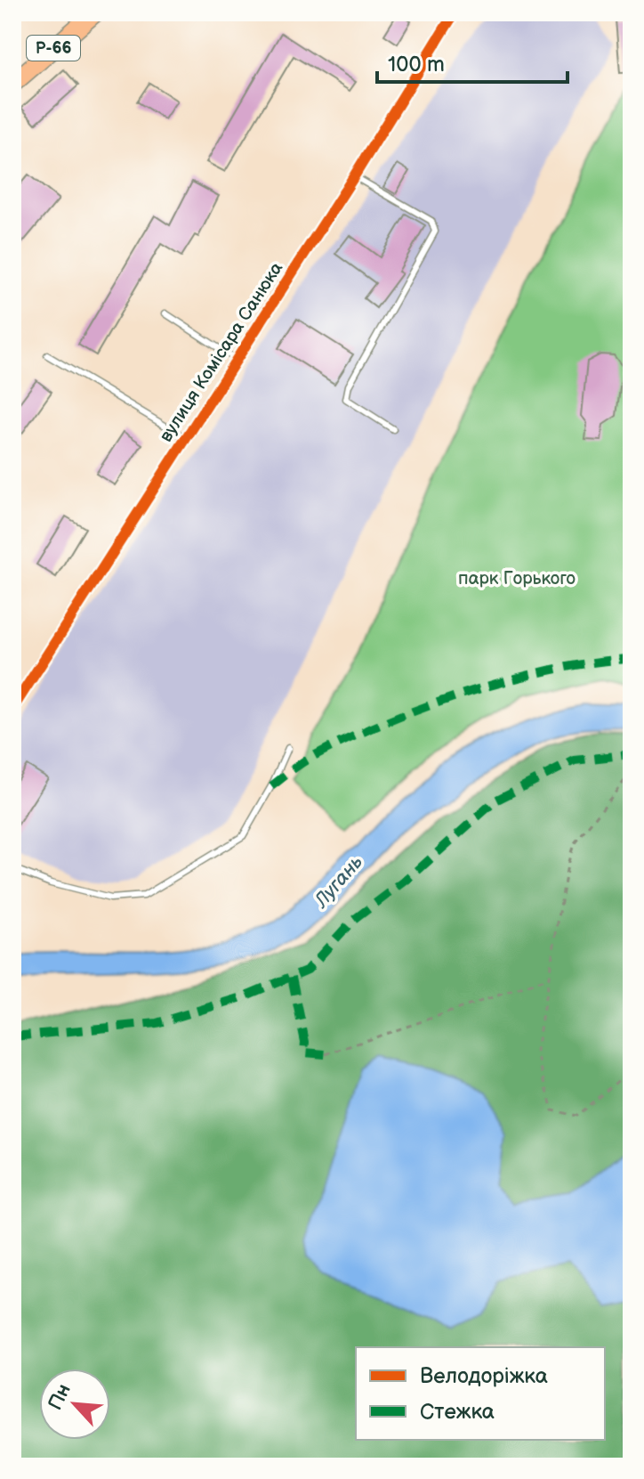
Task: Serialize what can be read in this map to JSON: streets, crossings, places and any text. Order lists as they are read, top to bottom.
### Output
{
  "streets": {
    "main road": ["Р-66"],
    "street": ["вулиця Комісара Санюка"]
  },
  "water": ["Лугань"],
  "parks": ["парк Горького"],
  "legend": ["Велодоріжка", "Стежка"],
  "scale_bar": "100 m",
  "north": "top left"
}
